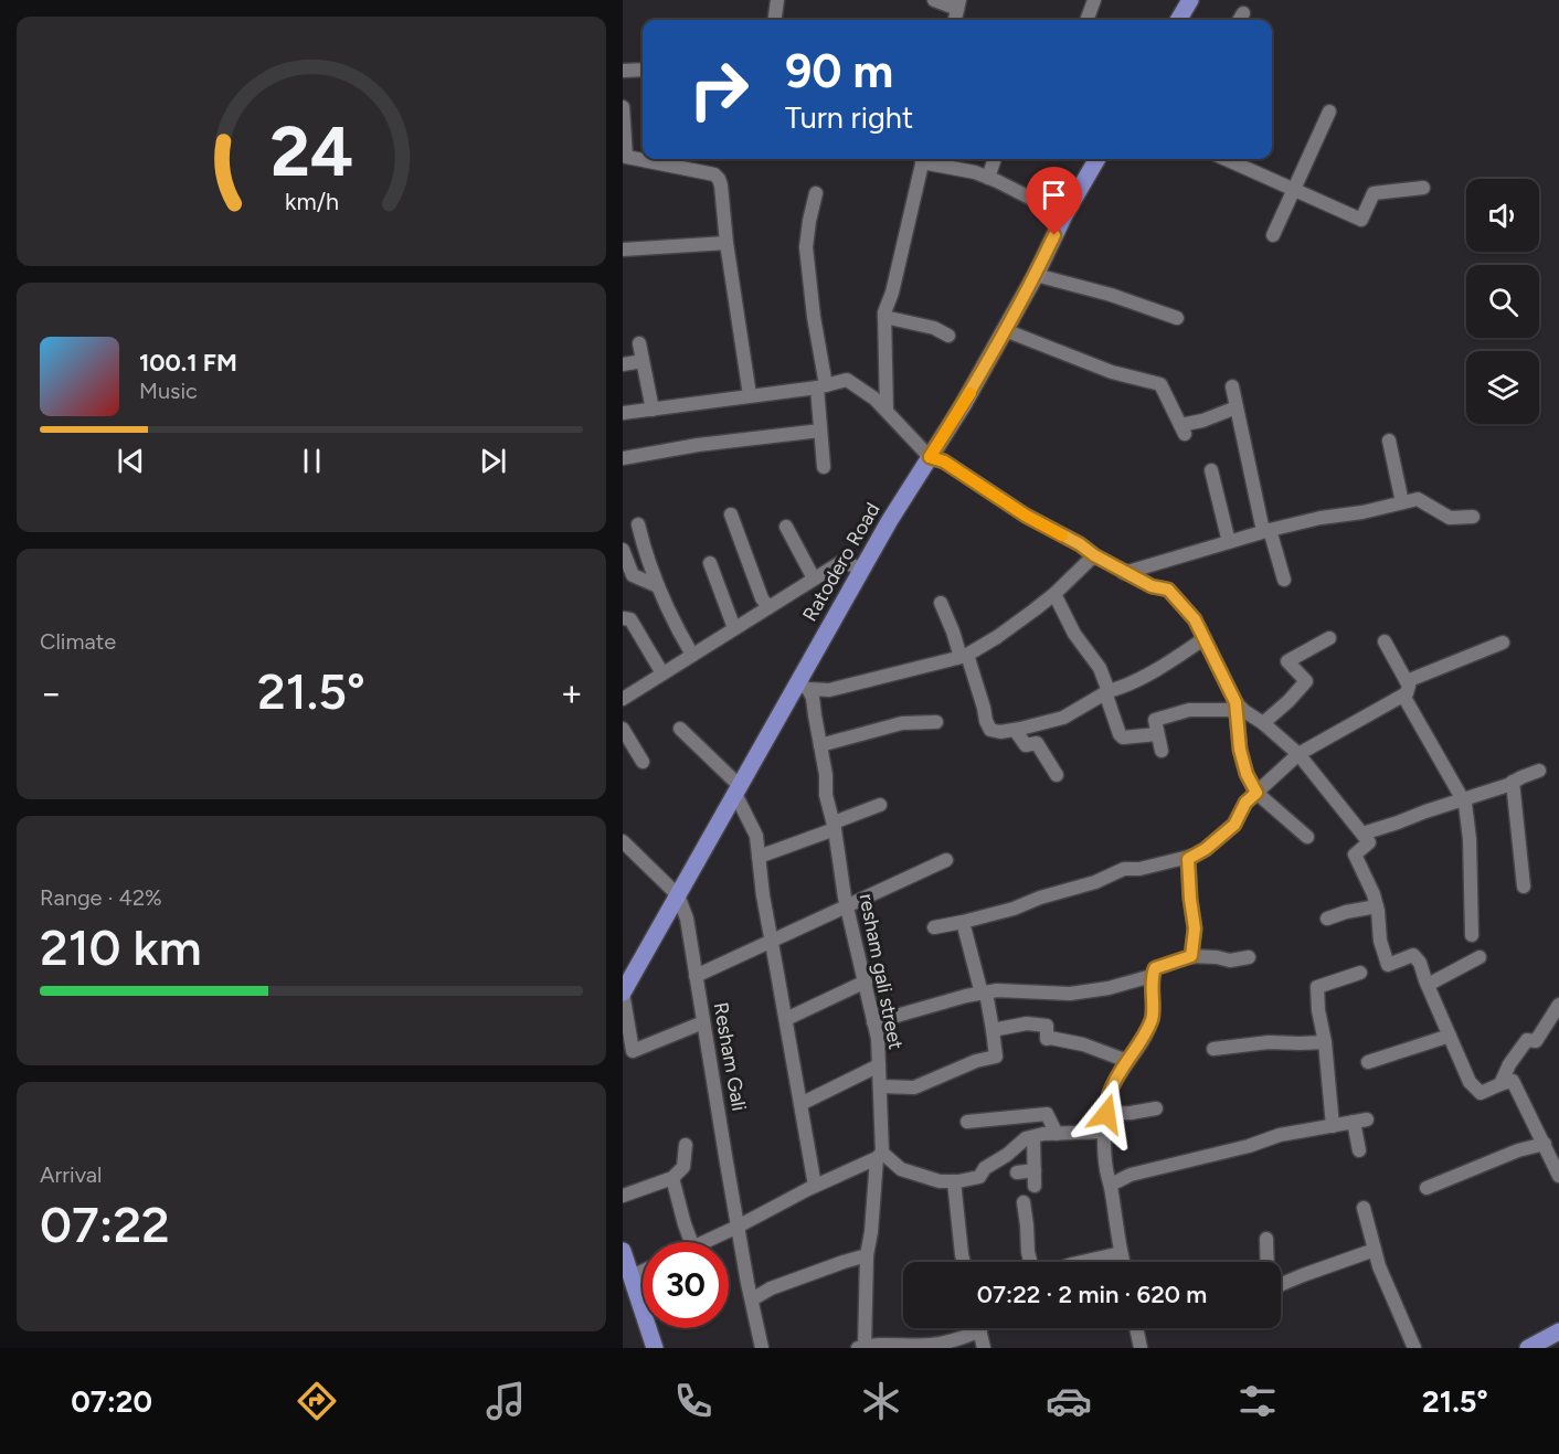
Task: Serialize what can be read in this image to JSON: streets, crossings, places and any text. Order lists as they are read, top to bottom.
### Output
{
  "streets": {
    "main road": ["Ratodero Road"],
    "street": ["resham gali street", "Resham Gali"]
  },
  "crossings": [
    ["Ratodero Road", "resham gali street"],
    ["Ratodero Road", "Resham Gali"]
  ],
  "page": {
    "turn": ["90 m", "Turn right"],
    "song": ["100.1 FM", "Music"],
    "tile": [
      "Climate",
      ["Range · 42%", "210 km"],
      ["Arrival", "07:22"]
    ],
    "heat": ["−", "21.5°", "+"],
    "limit": "30",
    "trip": "07:22 · 2 min · 620 m",
    "tabs": ["07:20", "21.5°"],
    "gauge": ["24", "km/h"]
  }
}
